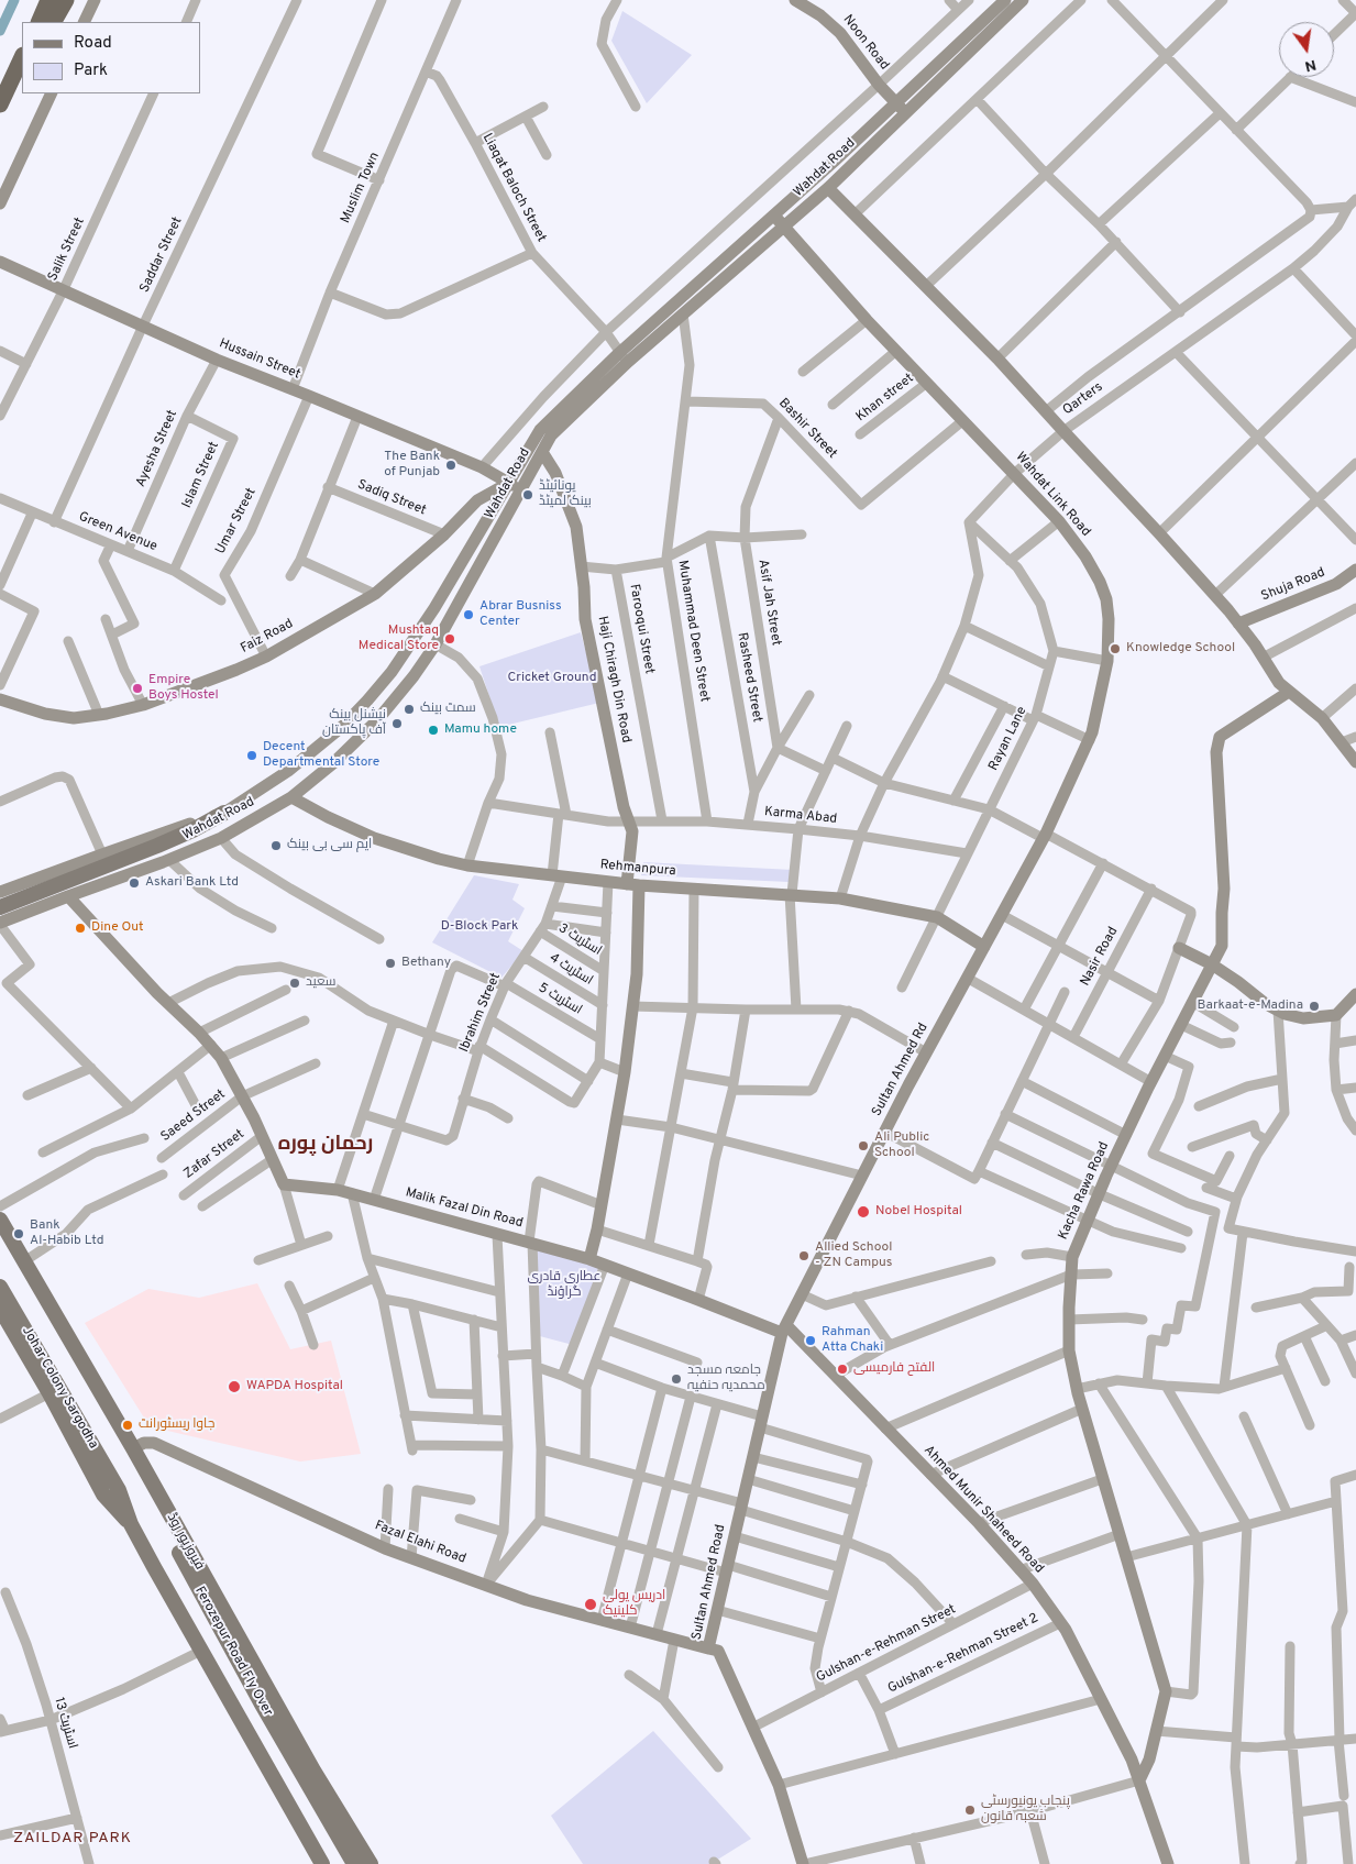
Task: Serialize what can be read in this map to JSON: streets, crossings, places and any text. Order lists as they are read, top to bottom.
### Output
{
  "streets": {
    "main road": ["Johar Colony Sargodha", "فیروزپور روڈ", "Ferozepur Road Fly Over"],
    "street": [
      "Noon Road",
      "Wahdat Road",
      "Muslim Town",
      "Liaqat Baloch Street",
      "Salik Street",
      "Saddar Street",
      "Hussain Street",
      "Khan street",
      "Qarters",
      "Bashir Street",
      "Ayesha Street",
      "Islam Street",
      "Wahdat Link Road",
      "Sadiq Street",
      "Umar Street",
      "Green Avenue",
      "Shuja Road",
      "Asif Jah Street",
      "Farooqui Street",
      "Muhammad Deen Street",
      "Faiz Road",
      "Rasheed Street",
      "Haji Chiragh Din Road",
      "Rayan Lane",
      "Karma Abad",
      "Rehmanpura",
      "اسٹریٹ 3",
      "Nasir Road",
      "اسٹریٹ 4",
      "اسٹریٹ 5",
      "Ibrahim Street",
      "Sultan Ahmed Rd",
      "Saeed Street",
      "Zafar Street",
      "Kacha Rawa Road",
      "Malik Fazal Din Road",
      "Ahmed Munir Shaheed Road",
      "Fazal Elahi Road",
      "Sultan Ahmed Road",
      "Gulshan-e-Rehman Street",
      "Gulshan-e-Rehman Street 2",
      "اسٹریٹ 13"
    ]
  },
  "crossings": [
    ["Noon Road", "Wahdat Road"],
    ["Wahdat Road", "Liaqat Baloch Street"],
    ["Wahdat Road", "Hussain Street"],
    ["Wahdat Road", "Qarters"],
    ["Wahdat Road", "Wahdat Link Road"],
    ["Wahdat Road", "Muhammad Deen Street"],
    ["Wahdat Road", "Faiz Road"],
    ["Wahdat Road", "Haji Chiragh Din Road"],
    ["Wahdat Road", "Rehmanpura"],
    ["Muslim Town", "Liaqat Baloch Street"],
    ["Muslim Town", "Hussain Street"],
    ["Salik Street", "Hussain Street"],
    ["Saddar Street", "Hussain Street"],
    ["Saddar Street", "Green Avenue"],
    ["Hussain Street", "Ayesha Street"],
    ["Hussain Street", "Umar Street"],
    ["Hussain Street", "Faiz Road"],
    ["Khan street", "Wahdat Link Road"],
    ["Bashir Street", "Wahdat Link Road"],
    ["Bashir Street", "Asif Jah Street"],
    ["Bashir Street", "Muhammad Deen Street"],
    ["Ayesha Street", "Islam Street"],
    ["Ayesha Street", "Green Avenue"],
    ["Islam Street", "Green Avenue"],
    ["Wahdat Link Road", "Rehmanpura"],
    ["Wahdat Link Road", "Sultan Ahmed Rd"],
    ["Sadiq Street", "Faiz Road"],
    ["Umar Street", "Faiz Road"],
    ["Farooqui Street", "Muhammad Deen Street"],
    ["Farooqui Street", "Rasheed Street"],
    ["Farooqui Street", "Karma Abad"],
    ["Muhammad Deen Street", "Karma Abad"],
    ["Rasheed Street", "Karma Abad"],
    ["Haji Chiragh Din Road", "Karma Abad"],
    ["Haji Chiragh Din Road", "Rehmanpura"],
    ["Haji Chiragh Din Road", "Malik Fazal Din Road"],
    ["Rayan Lane", "Karma Abad"],
    ["Rayan Lane", "Rehmanpura"],
    ["Karma Abad", "Ibrahim Street"],
    ["Rehmanpura", "Ibrahim Street"],
    ["Rehmanpura", "Sultan Ahmed Rd"],
    ["اسٹریٹ 3", "Ibrahim Street"],
    ["اسٹریٹ 4", "Ibrahim Street"],
    ["اسٹریٹ 5", "Ibrahim Street"],
    ["Sultan Ahmed Rd", "Malik Fazal Din Road"],
    ["Sultan Ahmed Rd", "Ahmed Munir Shaheed Road"],
    ["Sultan Ahmed Rd", "Sultan Ahmed Road"],
    ["Malik Fazal Din Road", "Ahmed Munir Shaheed Road"],
    ["Malik Fazal Din Road", "Sultan Ahmed Road"],
    ["Ahmed Munir Shaheed Road", "Sultan Ahmed Road"],
    ["Ahmed Munir Shaheed Road", "Gulshan-e-Rehman Street"],
    ["Ahmed Munir Shaheed Road", "Gulshan-e-Rehman Street 2"],
    ["فیروزپور روڈ", "Fazal Elahi Road"],
    ["Fazal Elahi Road", "Sultan Ahmed Road"],
    ["Sultan Ahmed Road", "Gulshan-e-Rehman Street"]
  ],
  "districts": ["رحمان پورہ", "ZAILDAR PARK"],
  "parks": ["Cricket Ground", "D-Block Park", "عطاری قادری گراؤنڈ"],
  "places": [
    "The Bank of Punjab",
    "یونائیٹڈ بینک لمیٹڈ",
    "Abrar Busniss Center",
    "Mushtaq Medical Store",
    "Knowledge School",
    "Empire Boys Hostel",
    "سمٹ بینک",
    "نیشنل بینک آف پاکستان",
    "Mamu home",
    "Decent Departmental Store",
    "ایم سی بی بینک",
    "Askari Bank Ltd",
    "Dine Out",
    "Bethany",
    "سعید",
    "Barkaat-e-Madina",
    "Ali Public School",
    "Nobel Hospital",
    "Bank Al-Habib Ltd",
    "Allied School - ZN Campus",
    "Rahman Atta Chaki",
    "الفتح فارمیسی",
    "جامعہ مسجد محمدیہ حنفیہ",
    "WAPDA Hospital",
    "جاوا ریسٹورانٹ",
    "ادریس پولی کلینیک",
    "پنجاب یونیورسٹی شعبہ قانون"
  ],
  "legend": ["Road", "Park"],
  "north": "bottom"
}
